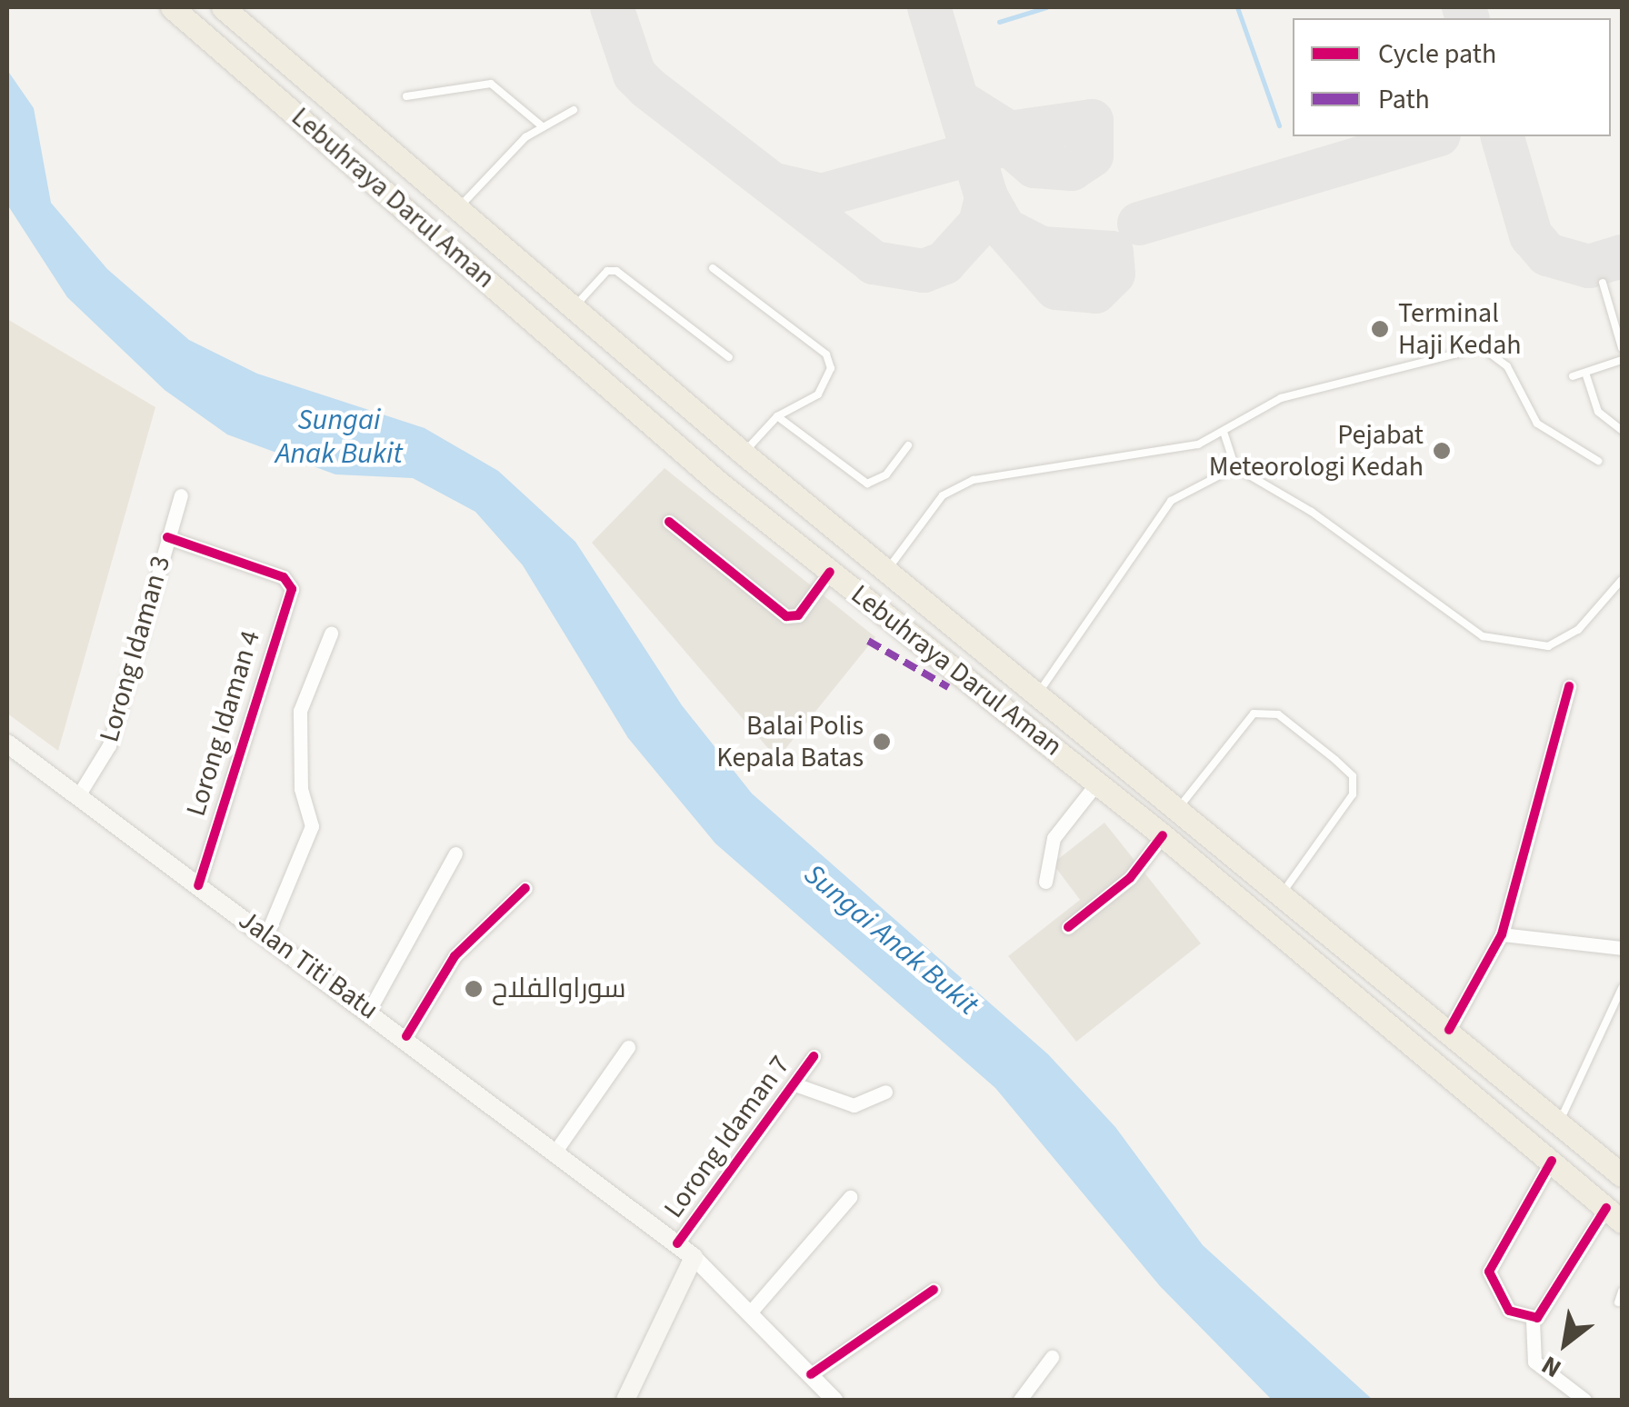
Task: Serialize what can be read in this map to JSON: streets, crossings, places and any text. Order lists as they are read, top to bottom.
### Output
{
  "streets": {
    "highway": ["Lebuhraya Darul Aman"],
    "main road": ["Jalan Titi Batu"],
    "street": ["Lorong Idaman 3", "Lorong Idaman 4", "Lorong Idaman 7"]
  },
  "crossings": [
    ["Lorong Idaman 3", "Lorong Idaman 4"],
    ["Lorong Idaman 3", "Jalan Titi Batu"],
    ["Lorong Idaman 4", "Jalan Titi Batu"],
    ["Jalan Titi Batu", "Lorong Idaman 7"]
  ],
  "water": ["Sungai Anak Bukit"],
  "places": [
    "Terminal Haji Kedah",
    "Pejabat Meteorologi Kedah",
    "Balai Polis Kepala Batas",
    "سوراوالفلاح"
  ],
  "legend": ["Cycle path", "Path"],
  "north": "bottom left"
}
